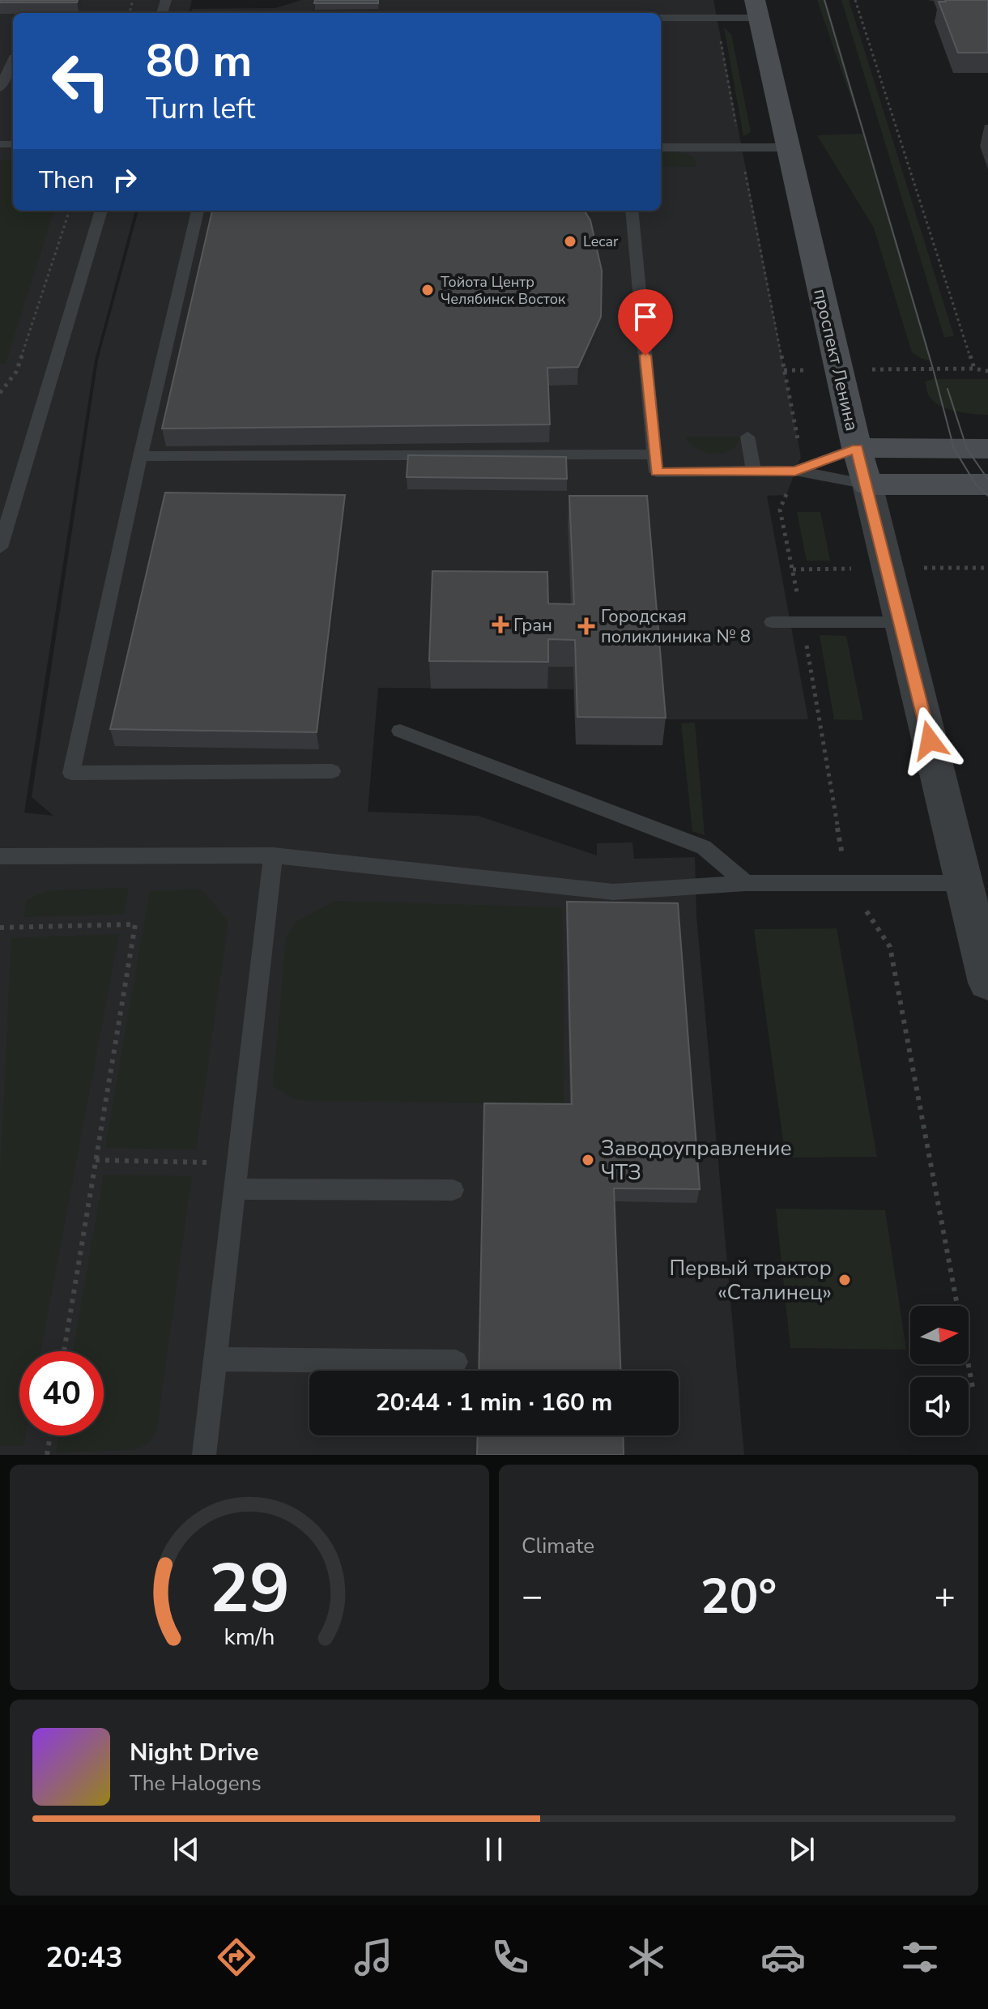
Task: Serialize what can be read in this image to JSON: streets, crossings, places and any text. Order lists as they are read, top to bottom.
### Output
{
  "streets": {
    "main road": ["проспект Ленина"]
  },
  "places": {
    "other": [
      "Lecar",
      "Тойота Центр Челябинск Восток",
      "Заводоуправление ЧТЗ",
      "Первый трактор «Сталинец»"
    ],
    "health": ["Гран", "Городская поликлиника № 8"]
  },
  "north": "right",
  "page": {
    "turn": ["80 m", "Turn left"],
    "then": "Then",
    "limit": "40",
    "trip": "20:44 · 1 min · 160 m",
    "tile": "Climate",
    "heat": ["−", "20°", "+"],
    "song": ["Night Drive", "The Halogens"],
    "tabs": "20:43",
    "gauge": ["29", "km/h"]
  }
}
